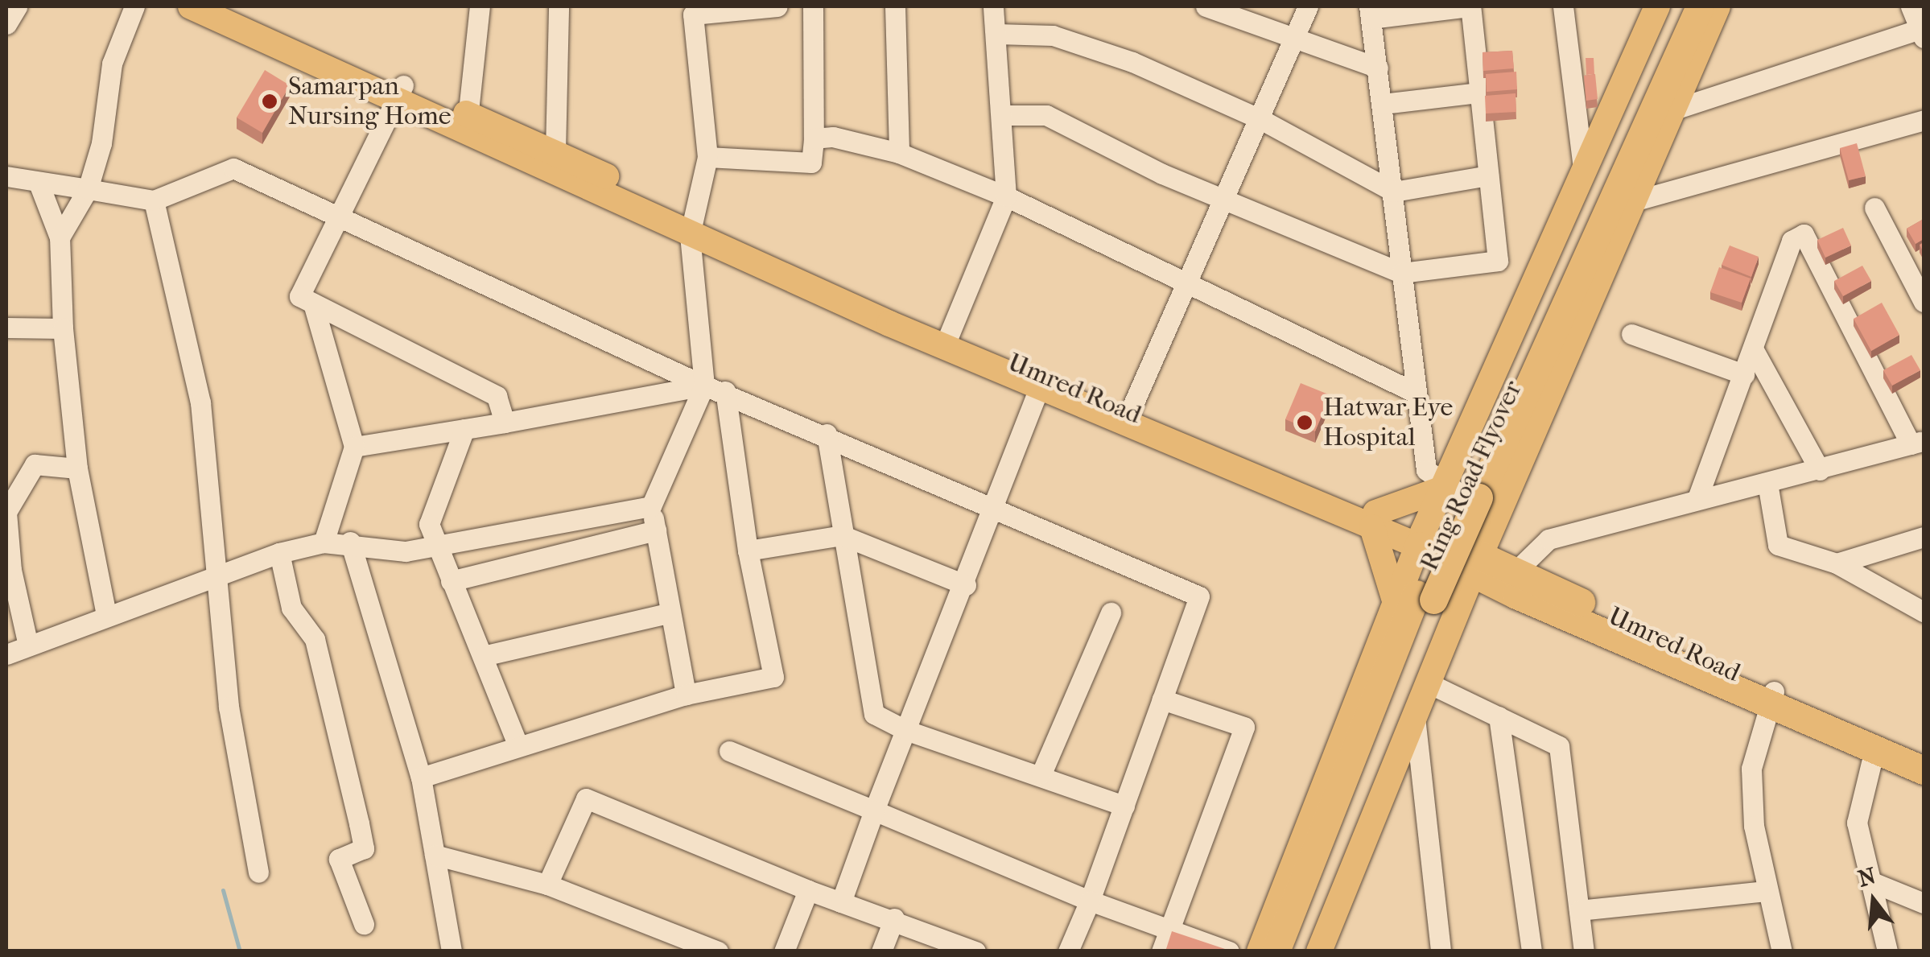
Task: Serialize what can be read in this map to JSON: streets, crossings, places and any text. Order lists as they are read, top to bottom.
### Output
{
  "streets": {
    "highway": ["Umred Road", "Ring Road Flyover"]
  },
  "places": ["Samarpan Nursing Home", "Hatwar Eye Hospital"],
  "north": "top"
}
